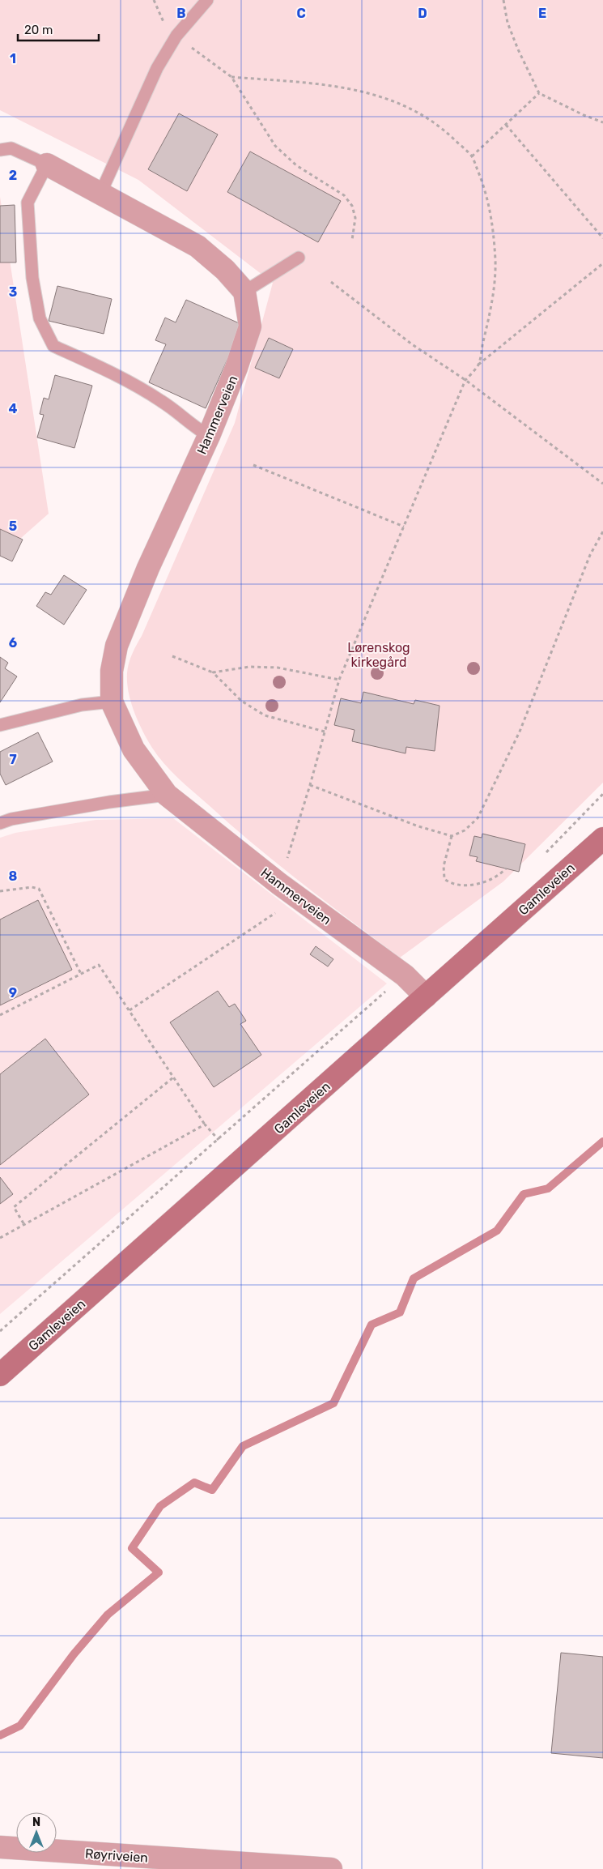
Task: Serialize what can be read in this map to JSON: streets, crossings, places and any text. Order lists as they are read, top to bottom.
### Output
{
  "streets": {
    "main road": ["Gamleveien"],
    "street": ["Hammerveien", "Røyriveien"]
  },
  "crossings": [
    ["Hammerveien", "Gamleveien"]
  ],
  "parks": ["Lørenskog kirkegård"],
  "scale_bar": "20 m",
  "north": "top",
  "grid": {
    "columns": [
      "B",
      "C",
      "D",
      "E"
    ],
    "rows": [
      "1",
      "2",
      "3",
      "4",
      "5",
      "6",
      "7",
      "8",
      "9"
    ]
  }
}
